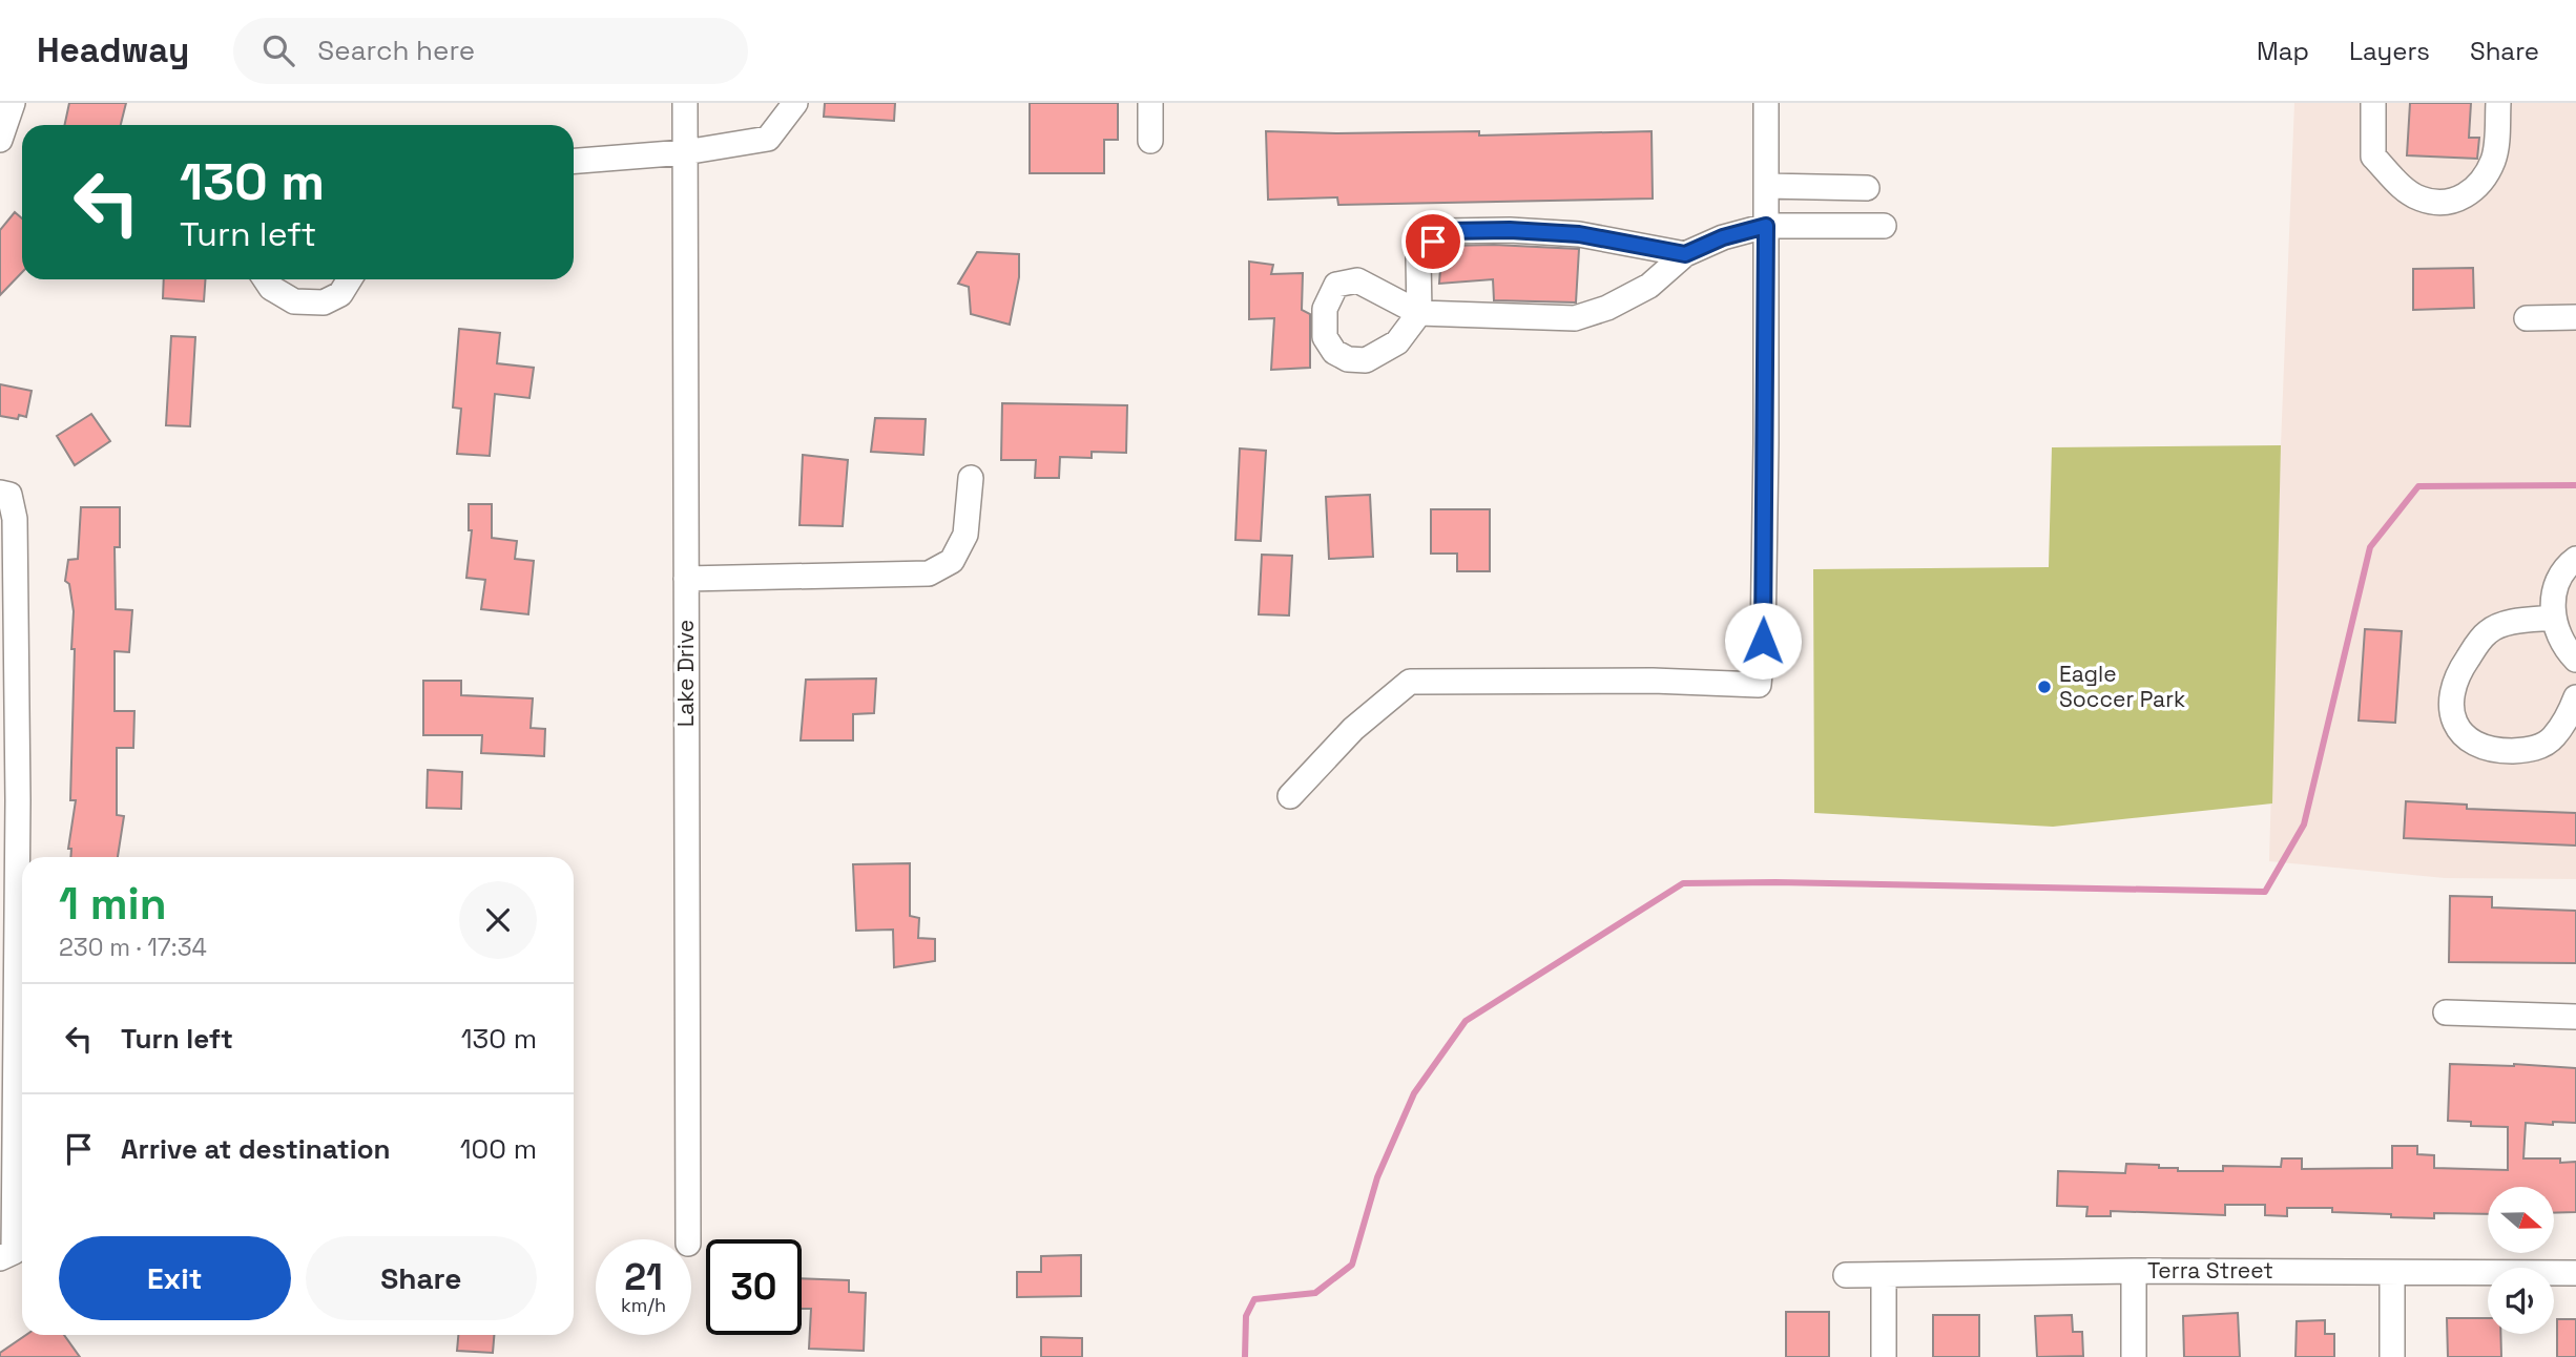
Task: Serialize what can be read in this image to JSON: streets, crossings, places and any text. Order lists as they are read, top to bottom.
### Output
{
  "streets": {
    "street": ["Lake Drive", "Terra Street"]
  },
  "places": ["Eagle Soccer Park"],
  "north": "right",
  "page": {
    "header": "Headway",
    "search": "Search here",
    "nav": ["Map", "Layers", "Share"],
    "turn": ["130 m", "Turn left"],
    "heading": ["1 min", "230 m · 17:34"],
    "list": [
      {
        "name": "Turn left",
        "value": "130 m"
      },
      {
        "name": "Arrive at destination",
        "value": "100 m"
      }
    ],
    "buttons": ["Exit", "Share"],
    "speed": "21 km/h",
    "limit": "30"
  }
}
